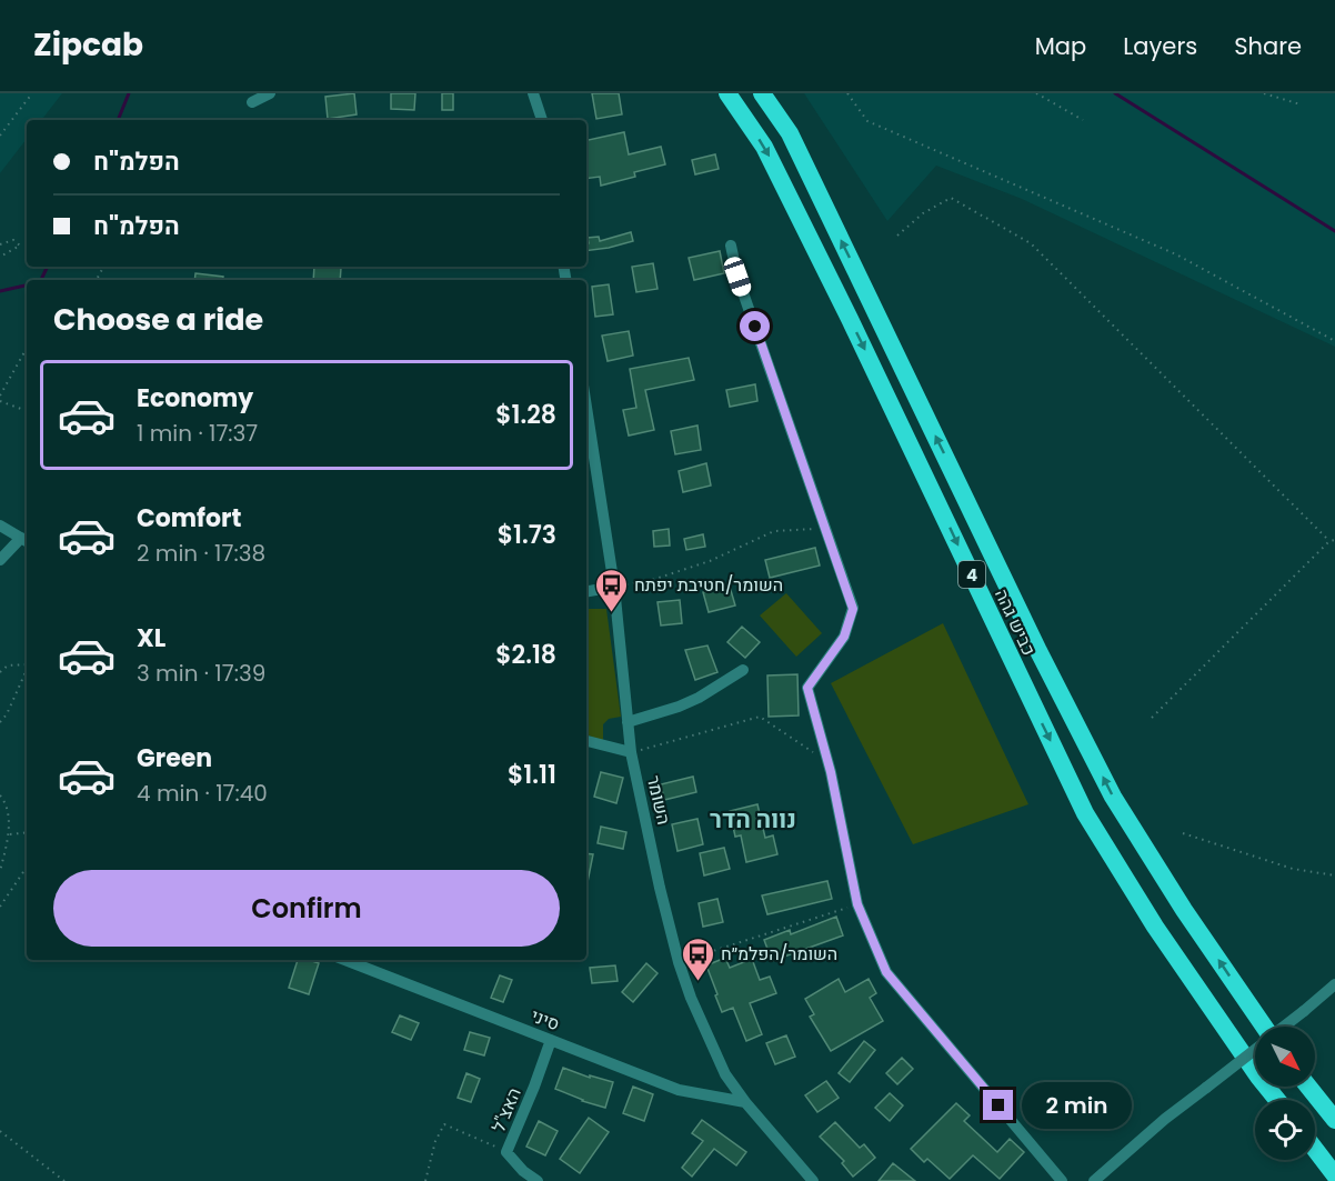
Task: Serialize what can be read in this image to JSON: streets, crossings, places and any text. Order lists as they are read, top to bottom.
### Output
{
  "streets": {
    "highway": ["4", "כביש גהה"],
    "street": ["השומר", "סיני", "האצ\"ל"]
  },
  "crossings": [
    ["השומר", "סיני"],
    ["סיני", "האצ\"ל"]
  ],
  "districts": ["נווה הדר"],
  "places": {
    "bus stop": ["השומר/חטיבת יפתח", "השומר/הפלמ״ח"]
  },
  "north": "bottom right",
  "page": {
    "header": "Zipcab",
    "nav": ["Map", "Layers", "Share"],
    "banner": ["הפלמ\"ח", "הפלמ\"ח"],
    "heading": "Choose a ride",
    "list": [
      {
        "name": "Economy",
        "note": "1 min · 17:37",
        "value": "$1.28"
      },
      {
        "name": "Comfort",
        "note": "2 min · 17:38",
        "value": "$1.73"
      },
      {
        "name": "XL",
        "note": "3 min · 17:39",
        "value": "$2.18"
      },
      {
        "name": "Green",
        "note": "4 min · 17:40",
        "value": "$1.11"
      }
    ],
    "buttons": "Confirm",
    "bubble": "2 min"
  }
}
